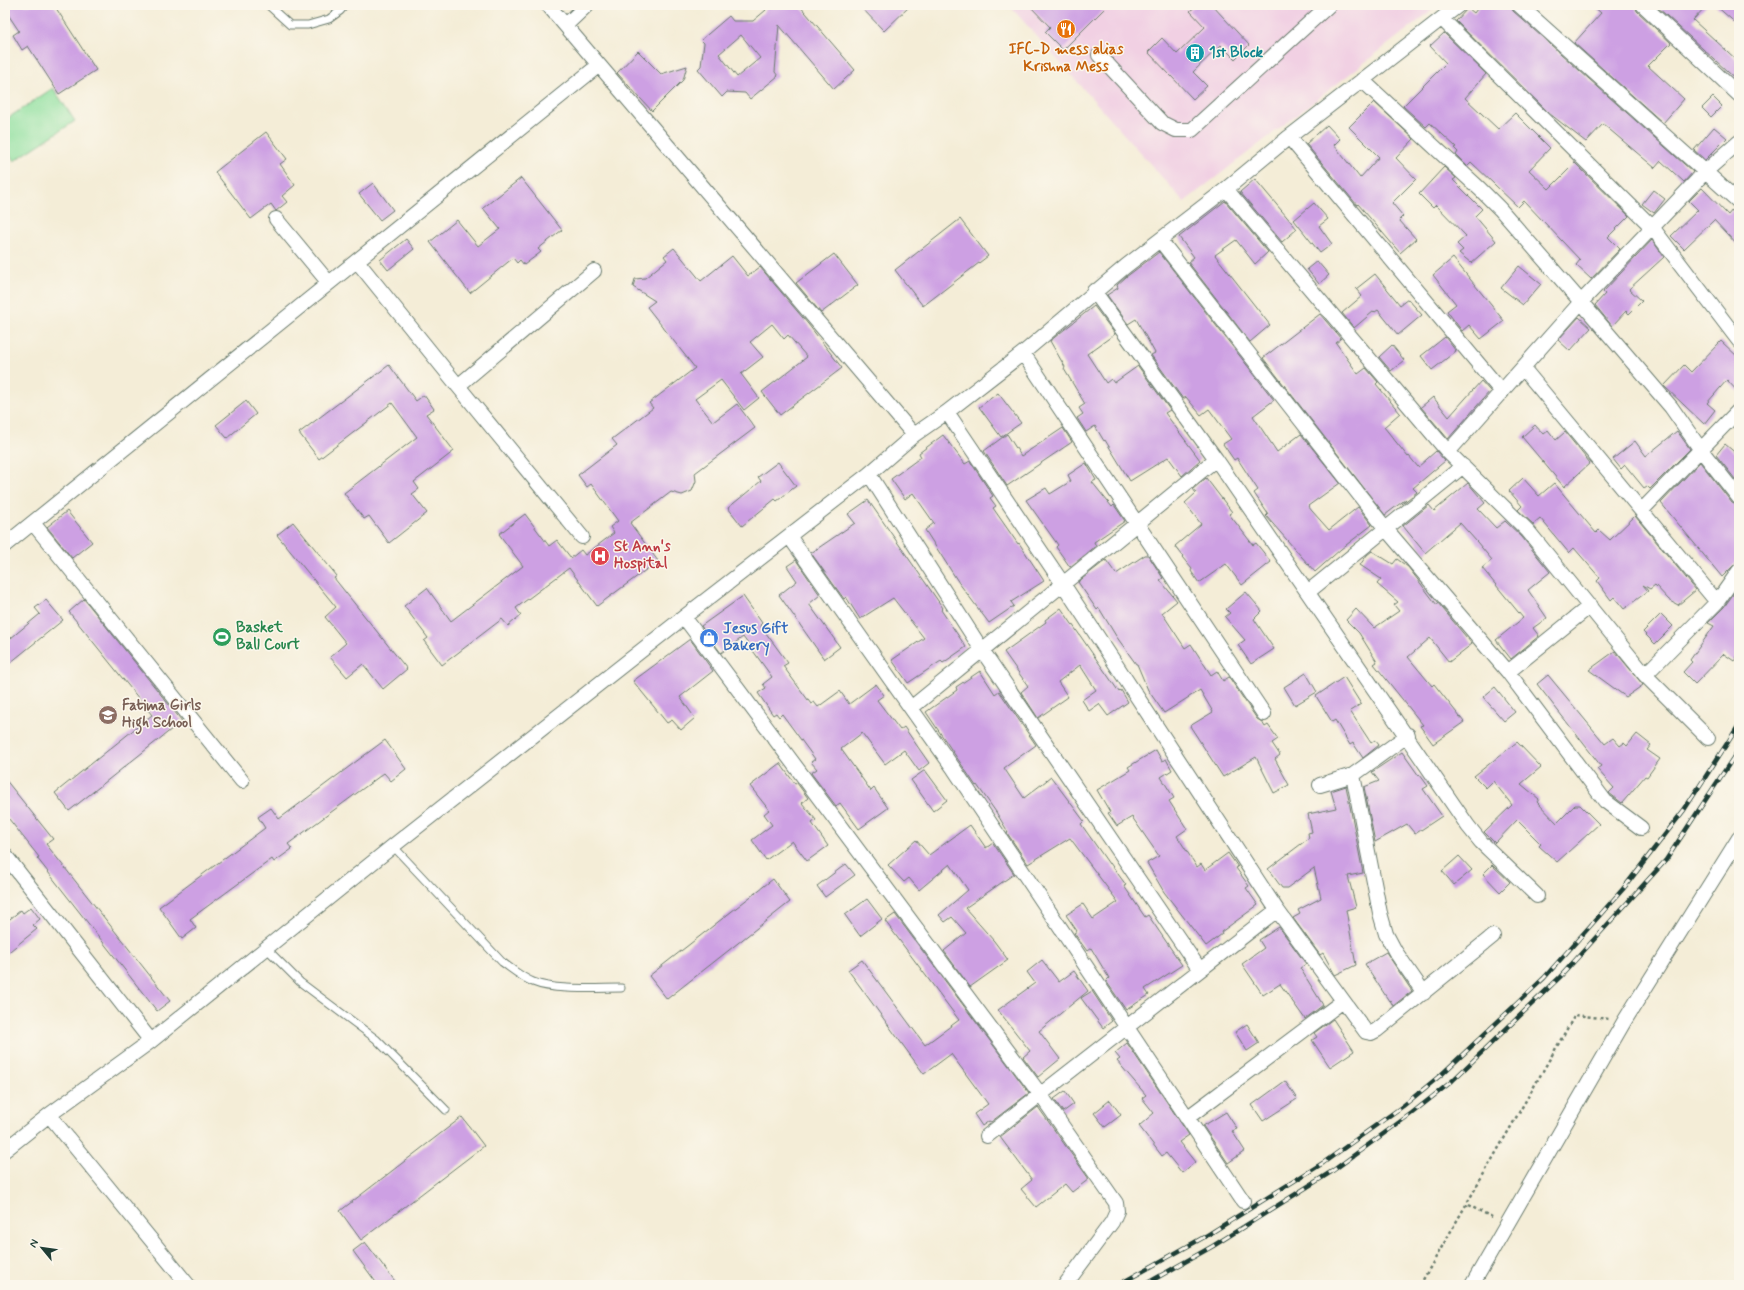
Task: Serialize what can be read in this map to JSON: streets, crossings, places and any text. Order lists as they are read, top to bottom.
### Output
{
  "places": {
    "restaurant": ["IFC-D mess alias Krishna Mess"],
    "building": ["1st Block"],
    "hospital": ["St Ann's Hospital"],
    "sports": ["Basket Ball Court"],
    "shop": ["Jesus Gift Bakery"],
    "school or university": ["Fatima Girls High School"]
  },
  "north": "top left"
}
